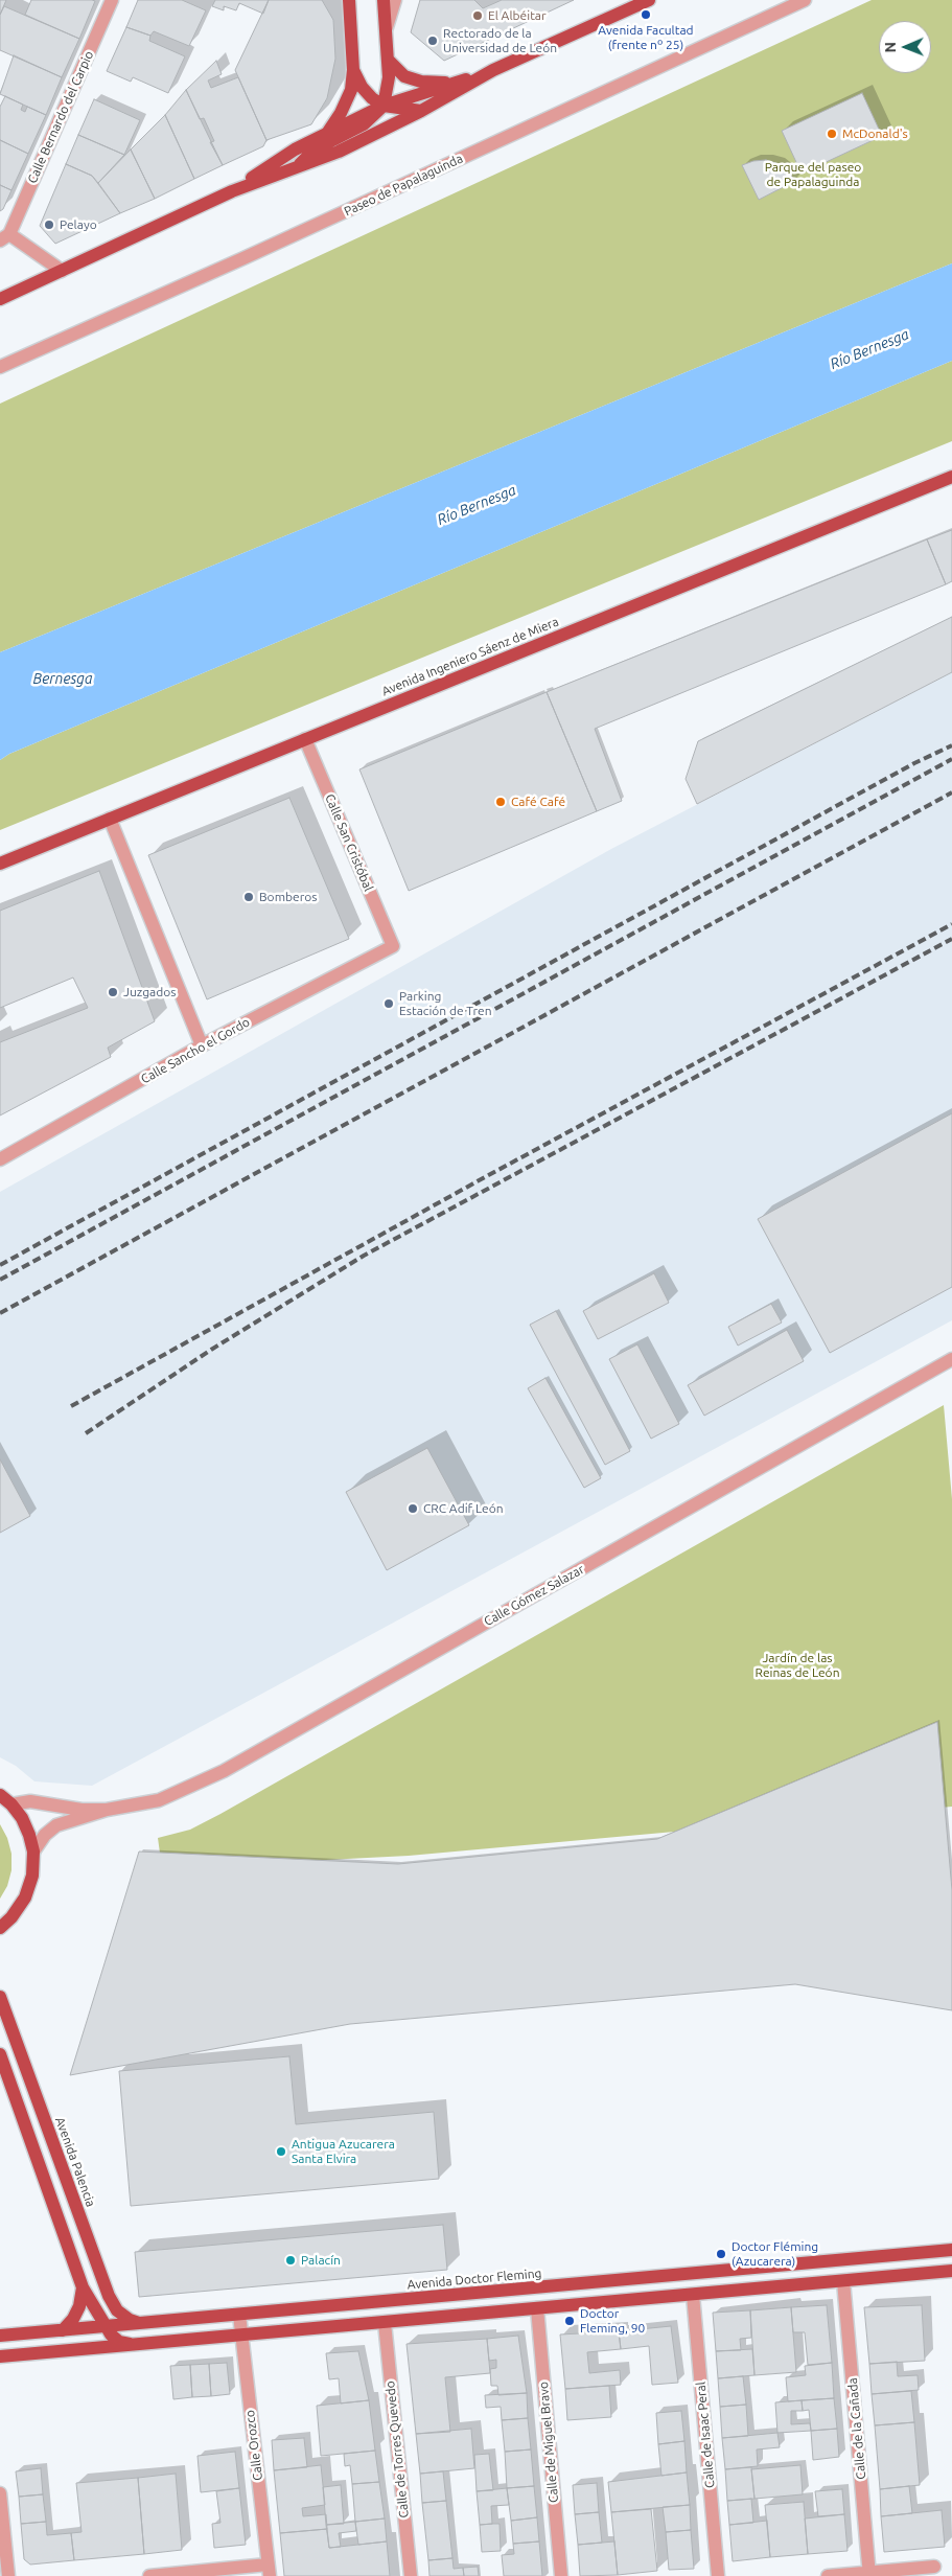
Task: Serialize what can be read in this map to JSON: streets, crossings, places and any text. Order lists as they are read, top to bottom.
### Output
{
  "streets": {
    "main road": ["Avenida Ingeniero Sáenz de Miera", "Avenida Palencia", "Avenida Doctor Fleming"],
    "street": [
      "Calle Bernardo del Carpio",
      "Paseo de Papalaguinda",
      "Calle San Cristóbal",
      "Calle Sancho el Gordo",
      "Calle Gómez Salazar",
      "Calle de la Cañada",
      "Calle de Isaac Peral",
      "Calle de Miguel Bravo",
      "Calle Orozco",
      "Calle de Torres Quevedo"
    ]
  },
  "crossings": [
    ["Avenida Ingeniero Sáenz de Miera", "Calle San Cristóbal"],
    ["Calle San Cristóbal", "Calle Sancho el Gordo"],
    ["Avenida Palencia", "Avenida Doctor Fleming"],
    ["Avenida Doctor Fleming", "Calle Orozco"]
  ],
  "water": ["Río Bernesga", "Bernesga"],
  "parks": ["Parque del paseo de Papalaguinda", "Jardín de las Reinas de León"],
  "places": [
    "Avenida Facultad (frente nº 25)",
    "El Albéitar",
    "Rectorado de la Universidad de León",
    "McDonald's",
    "Pelayo",
    "Café Café",
    "Bomberos",
    "Juzgados",
    "Parking Estación de Tren",
    "CRC Adif León",
    "Antigua Azucarera Santa Elvira",
    "Doctor Fléming (Azucarera)",
    "Palacín",
    "Doctor Fleming, 90"
  ],
  "north": "left"
}
